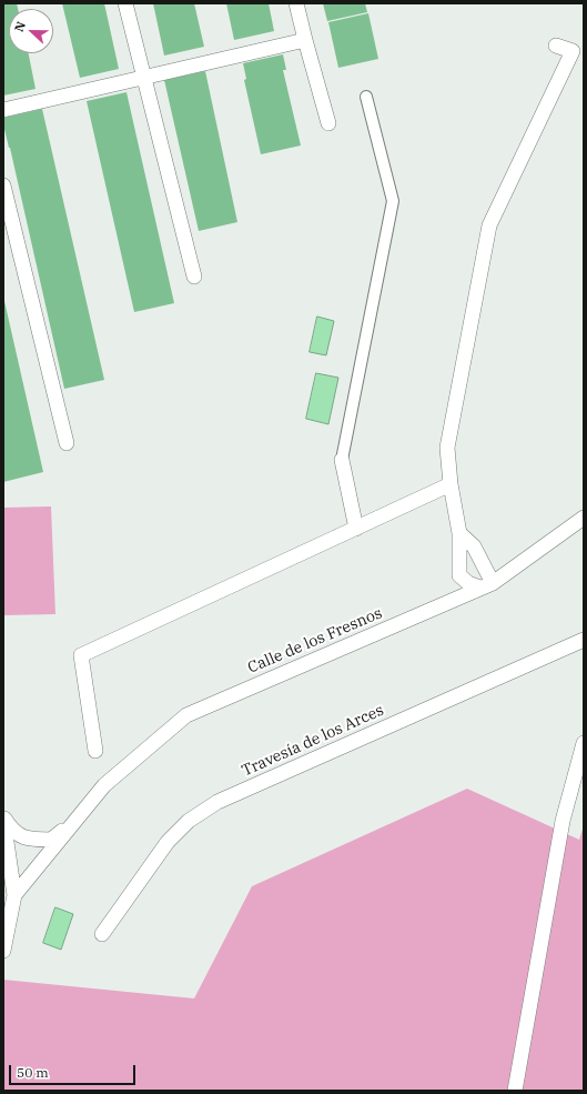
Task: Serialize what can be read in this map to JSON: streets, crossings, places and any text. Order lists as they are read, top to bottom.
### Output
{
  "streets": {
    "street": ["Calle de los Fresnos", "Travesía de los Arces"]
  },
  "scale_bar": "50 m",
  "north": "left"
}
